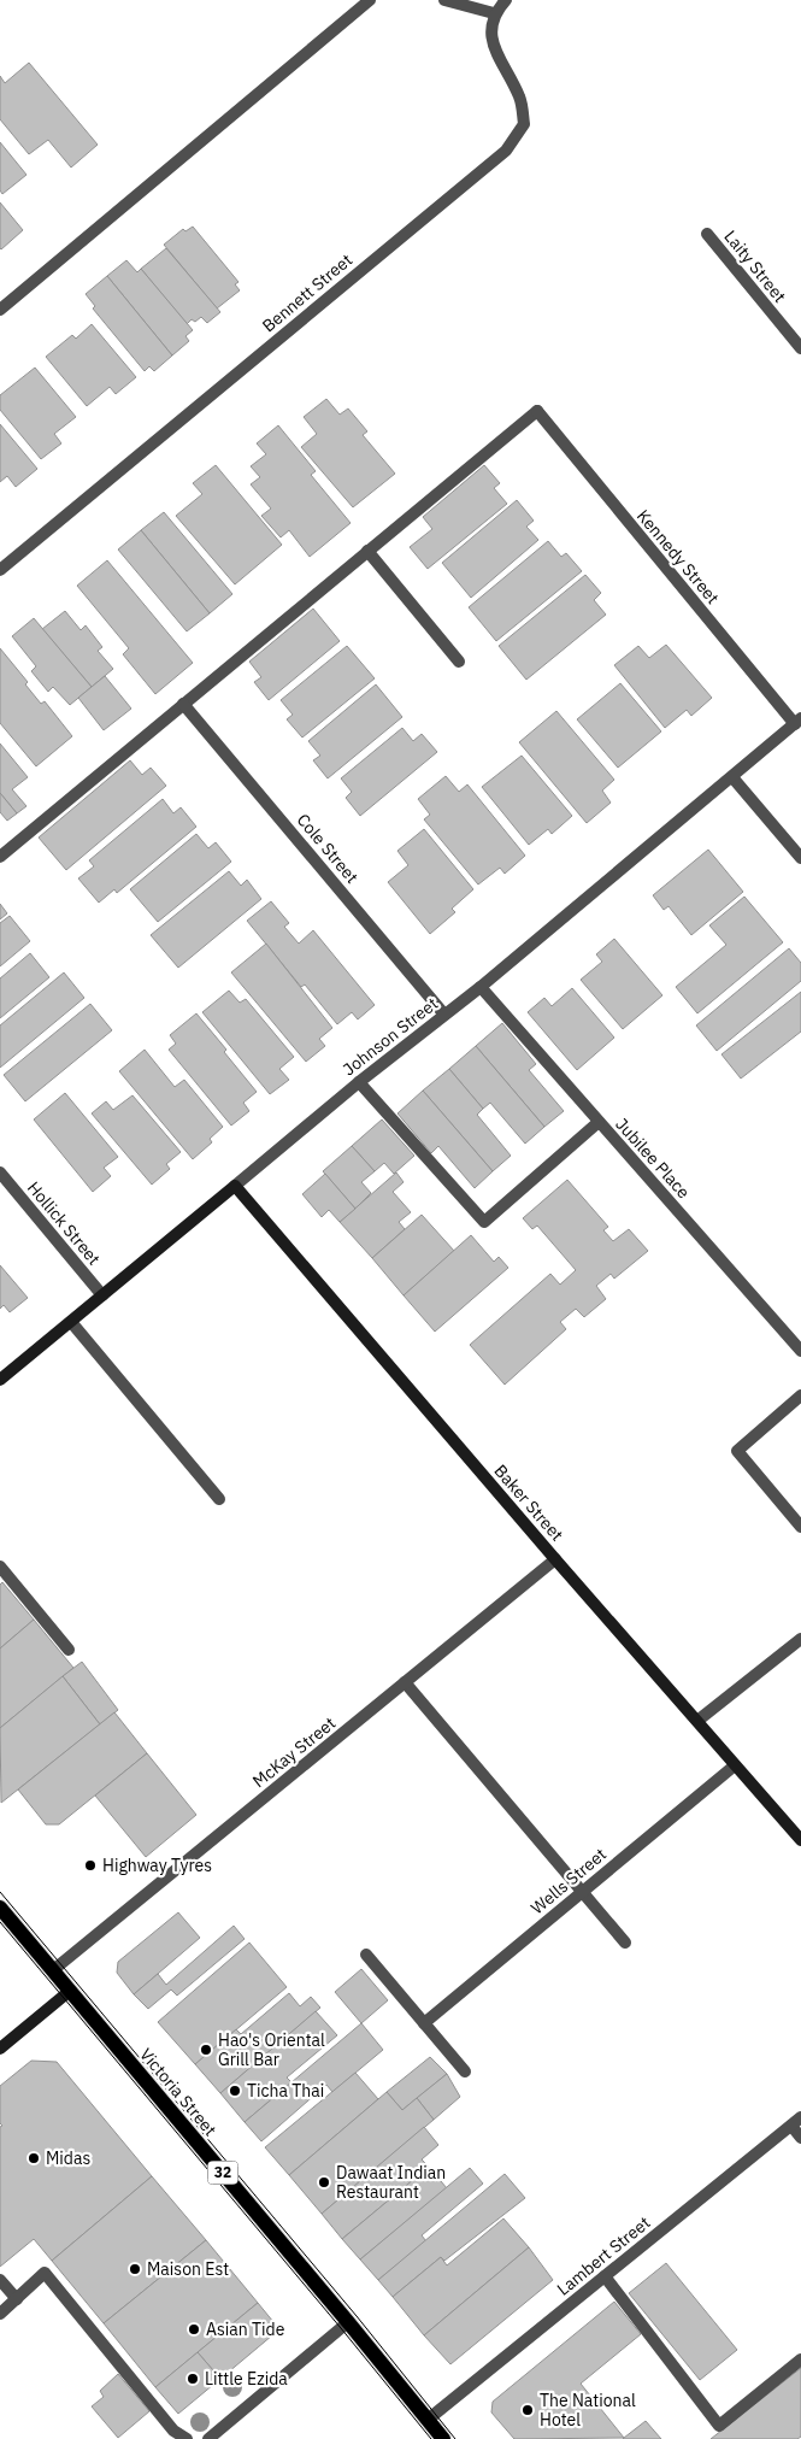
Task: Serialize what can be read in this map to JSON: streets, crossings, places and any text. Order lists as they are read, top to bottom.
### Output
{
  "streets": {
    "main road": ["Victoria Street", "32"],
    "street": [
      "Laity Street",
      "Bennett Street",
      "Kennedy Street",
      "Cole Street",
      "Johnson Street",
      "Jubilee Place",
      "Hollick Street",
      "Baker Street",
      "McKay Street",
      "Wells Street",
      "Lambert Street"
    ]
  },
  "crossings": [
    ["Kennedy Street", "Johnson Street"],
    ["Cole Street", "Johnson Street"],
    ["Johnson Street", "Jubilee Place"],
    ["Johnson Street", "Hollick Street"],
    ["Johnson Street", "Baker Street"],
    ["Baker Street", "McKay Street"],
    ["Baker Street", "Wells Street"],
    ["McKay Street", "Victoria Street"],
    ["Victoria Street", "Lambert Street"]
  ],
  "places": [
    "Highway Tyres",
    "Hao's Oriental Grill Bar",
    "Ticha Thai",
    "Midas",
    "Dawaat Indian Restaurant",
    "Maison Est",
    "Asian Tide",
    "Little Ezida",
    "The National Hotel"
  ]
}
